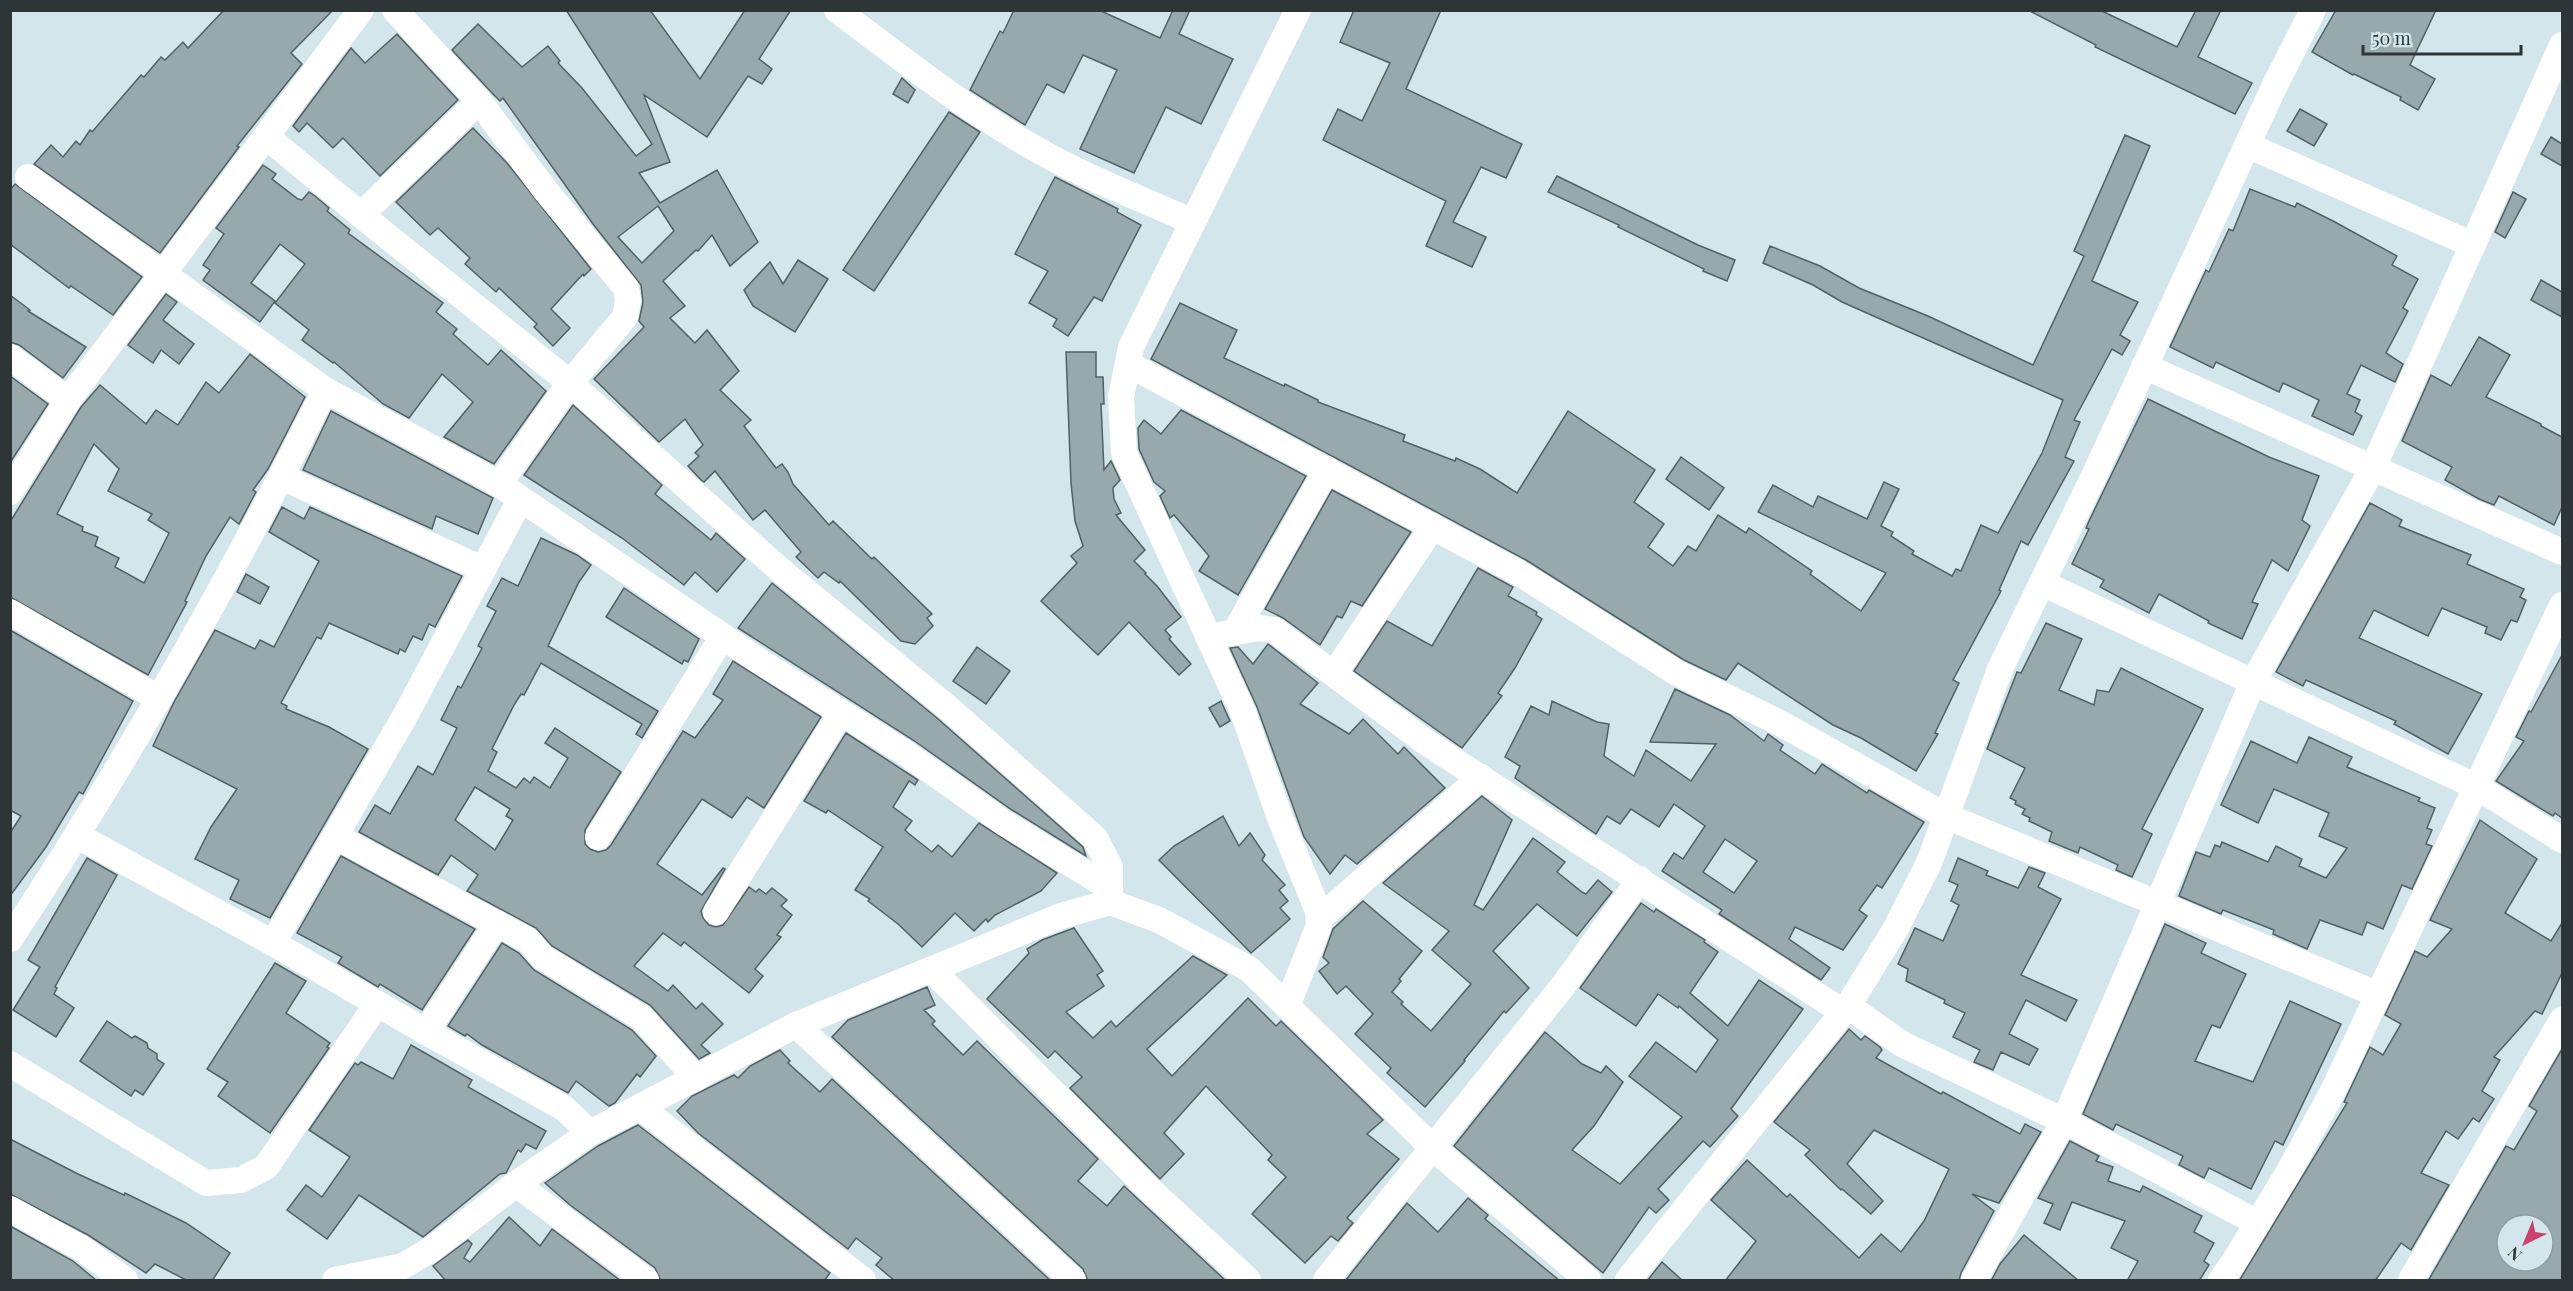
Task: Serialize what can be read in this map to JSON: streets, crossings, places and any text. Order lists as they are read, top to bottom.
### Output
{
  "scale_bar": "50 m",
  "north": "bottom left"
}
